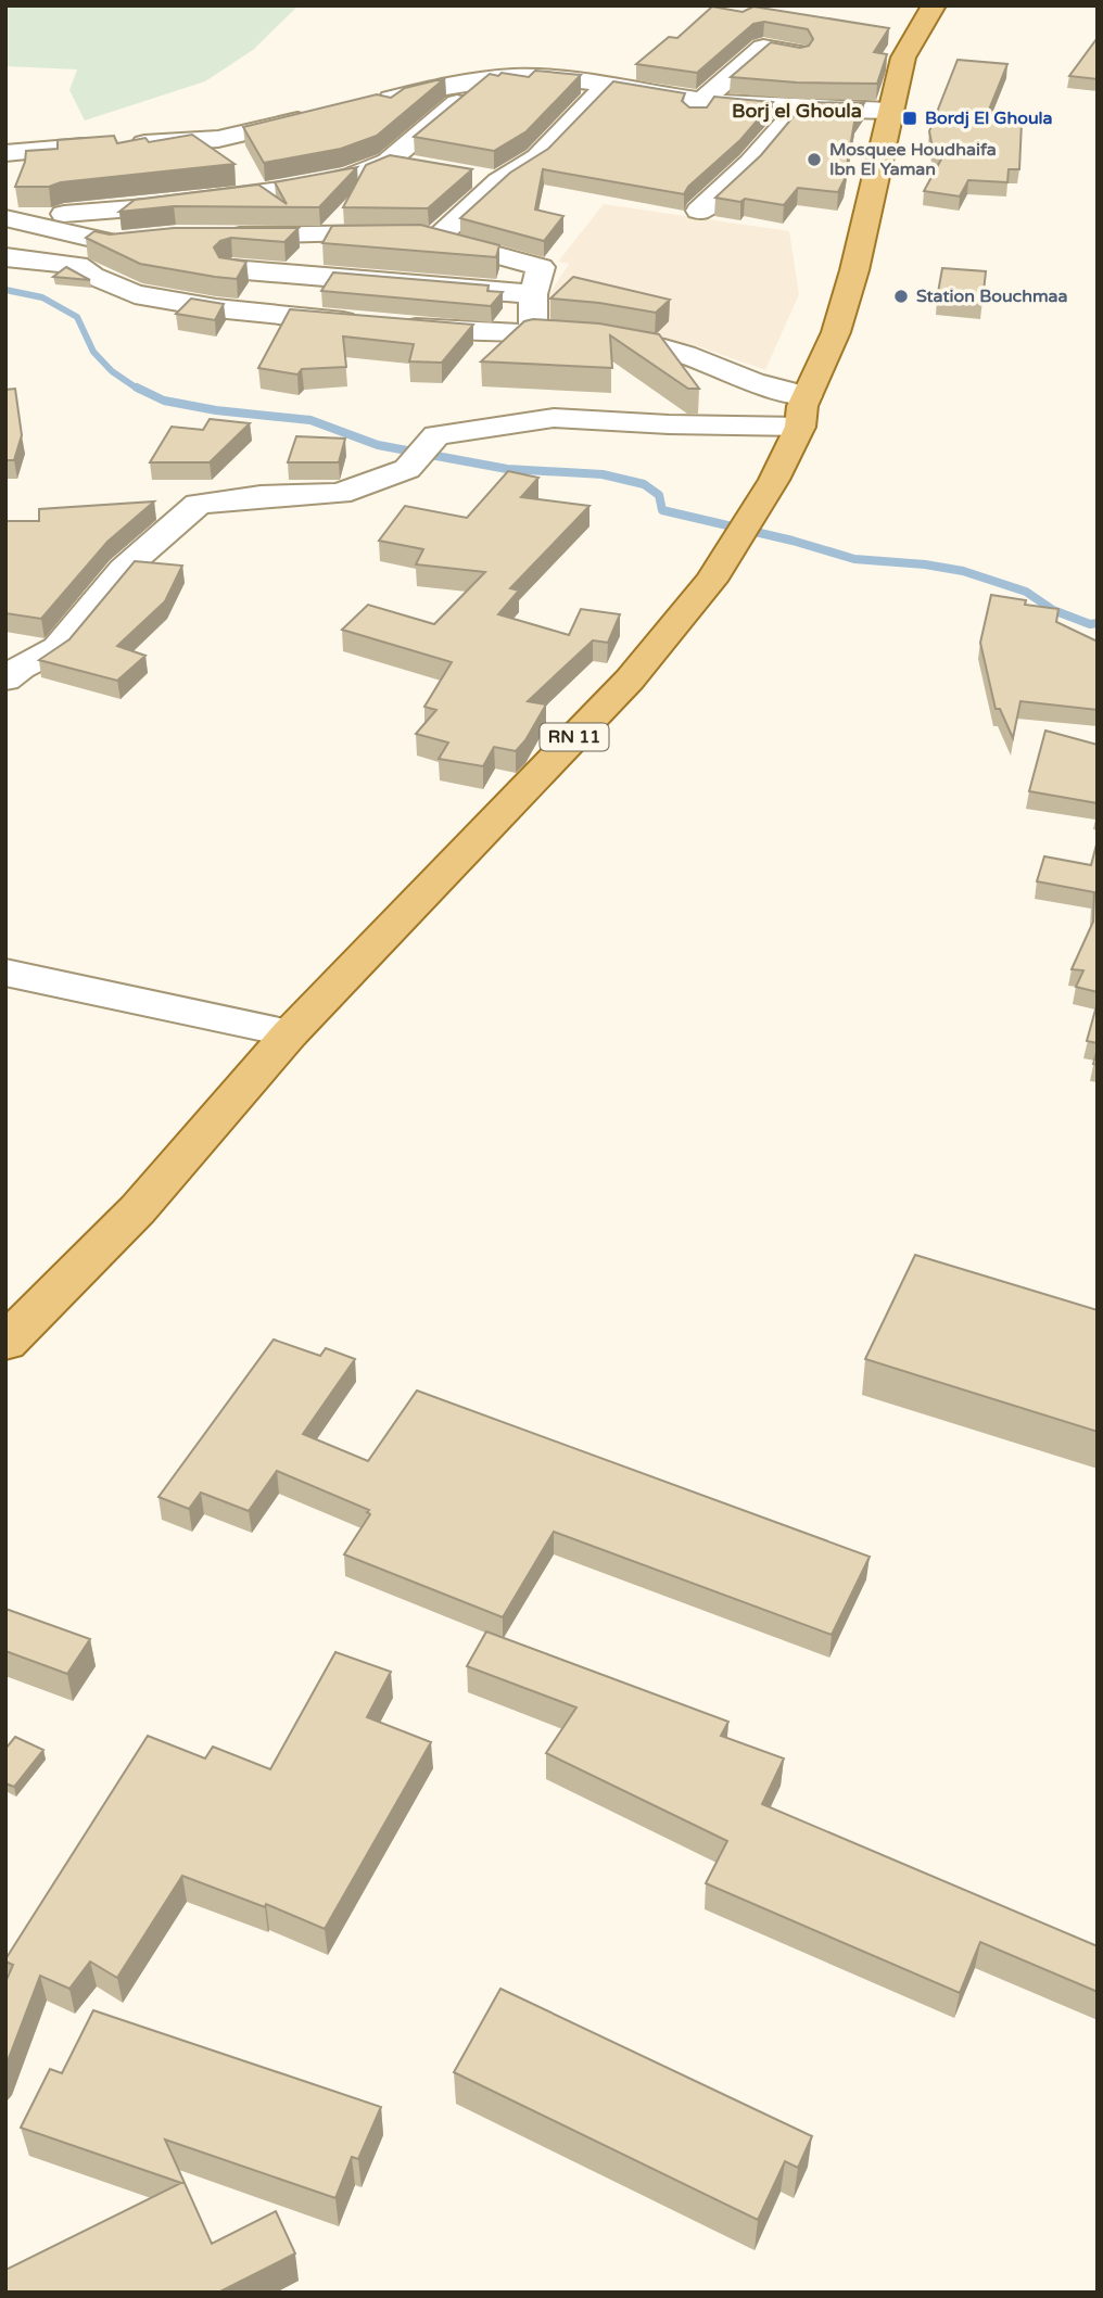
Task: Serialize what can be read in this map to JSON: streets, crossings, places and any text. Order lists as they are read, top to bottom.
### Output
{
  "streets": {
    "main road": ["RN 11"]
  },
  "districts": ["Borj el Ghoula"],
  "places": {
    "transit": ["Bordj El Ghoula"],
    "other": ["Mosquee Houdhaifa Ibn El Yaman", "Station Bouchmaa"]
  }
}
